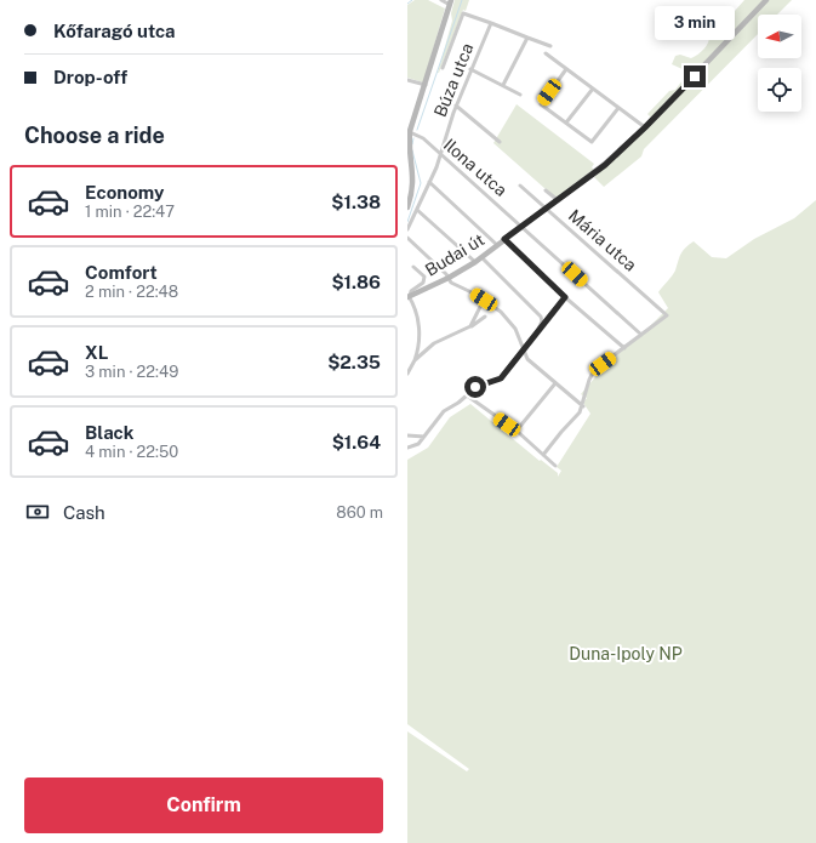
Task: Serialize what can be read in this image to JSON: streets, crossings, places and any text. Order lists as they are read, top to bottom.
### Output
{
  "streets": {
    "street": [
      "Búza utca",
      "Ilona utca",
      "Mária utca",
      "Budai út"
    ]
  },
  "crossings": [
    ["Búza utca", "Ilona utca"],
    ["Ilona utca", "Mária utca"],
    ["Ilona utca", "Budai út"],
    ["Mária utca", "Budai út"]
  ],
  "parks": ["Duna-Ipoly NP"],
  "north": "left",
  "page": {
    "banner": ["Kőfaragó utca", "Drop-off"],
    "bubble": "3 min",
    "heading": "Choose a ride",
    "list": [
      {
        "name": "Economy",
        "note": "1 min · 22:47",
        "value": "$1.38"
      },
      {
        "name": "Comfort",
        "note": "2 min · 22:48",
        "value": "$1.86"
      },
      {
        "name": "XL",
        "note": "3 min · 22:49",
        "value": "$2.35"
      },
      {
        "name": "Black",
        "note": "4 min · 22:50",
        "value": "$1.64"
      }
    ],
    "pay": ["Cash", "860 m"],
    "buttons": "Confirm"
  }
}
